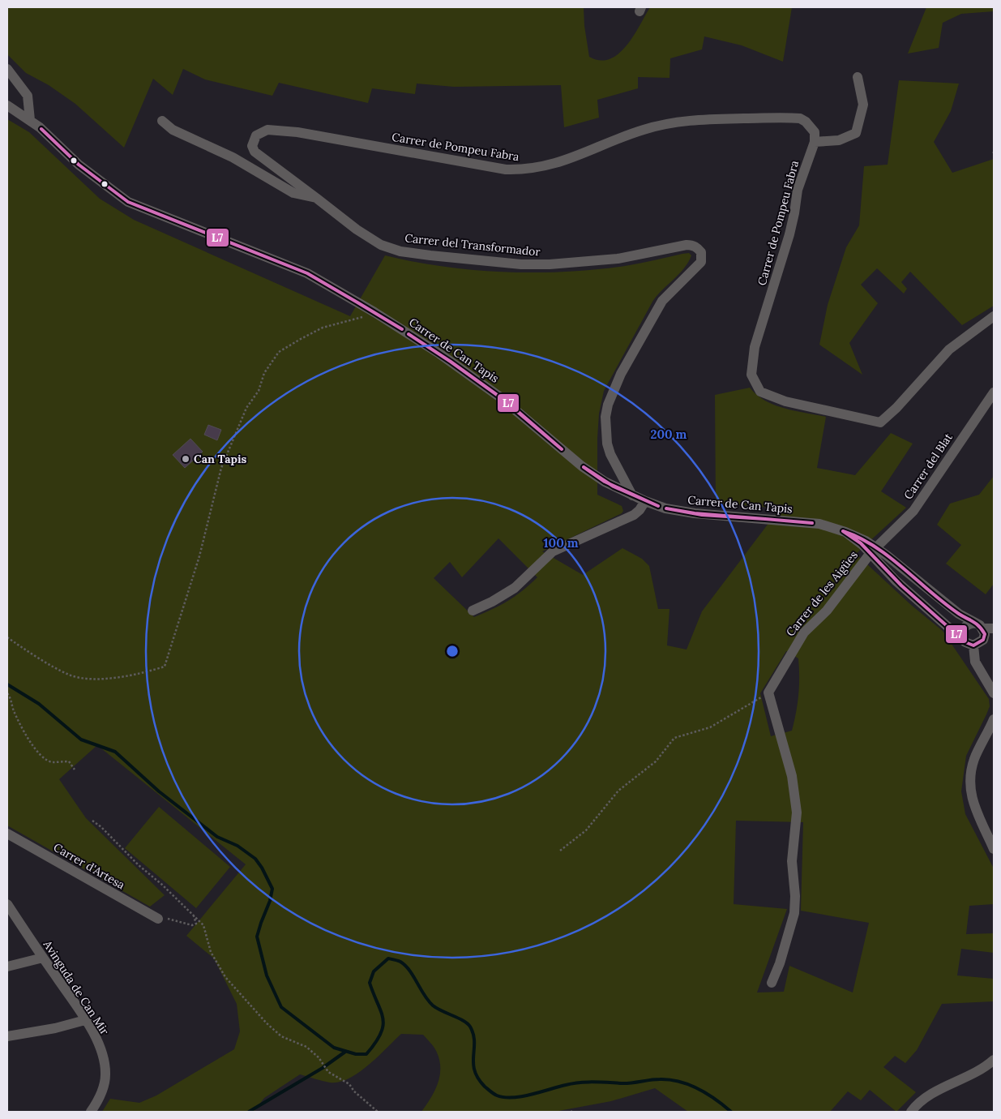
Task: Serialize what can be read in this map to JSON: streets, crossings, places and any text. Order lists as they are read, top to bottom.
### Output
{
  "streets": {
    "street": [
      "Carrer de Pompeu Fabra",
      "Carrer del Transformador",
      "Carrer de Can Tapis",
      "Carrer del Blat",
      "Carrer de les Aigües",
      "Carrer d'Artesa",
      "Avinguda de Can Mir"
    ]
  },
  "crossings": [
    ["Carrer de Pompeu Fabra", "Carrer del Transformador"],
    ["Carrer del Transformador", "Carrer de Can Tapis"],
    ["Carrer de Can Tapis", "Carrer del Blat"],
    ["Carrer de Can Tapis", "Carrer de les Aigües"],
    ["Carrer del Blat", "Carrer de les Aigües"]
  ],
  "places": ["Can Tapis"],
  "lines": ["transit line L7"],
  "rings": ["200 m", "100 m"]
}
